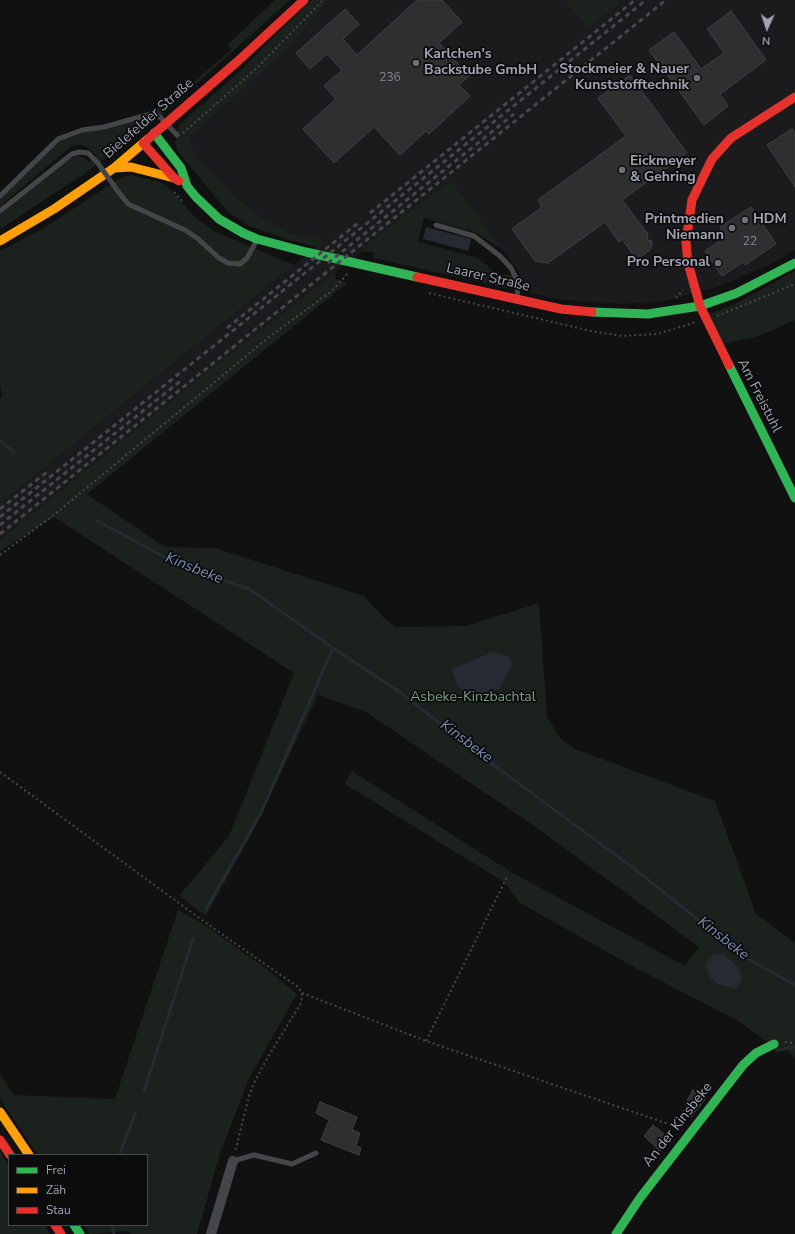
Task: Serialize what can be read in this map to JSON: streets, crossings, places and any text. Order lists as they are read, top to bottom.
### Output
{
  "streets": {
    "main road": [
      "Bielefelder Straße",
      "Laarer Straße",
      "Am Freistuhl",
      "An der Kinsbeke"
    ]
  },
  "crossings": [
    ["Bielefelder Straße", "Laarer Straße"],
    ["Laarer Straße", "Am Freistuhl"]
  ],
  "water": ["Kinsbeke"],
  "parks": ["Asbeke-Kinzbachtal"],
  "places": [
    "Karlchen's Backstube GmbH",
    "Stockmeier & Nauer Kunststofftechnik",
    "Eickmeyer & Gehring",
    "HDM",
    "Printmedien Niemann",
    "Pro Personal"
  ],
  "house_numbers": ["236", "22"],
  "legend": ["Frei", "Zäh", "Stau"],
  "north": "bottom"
}
